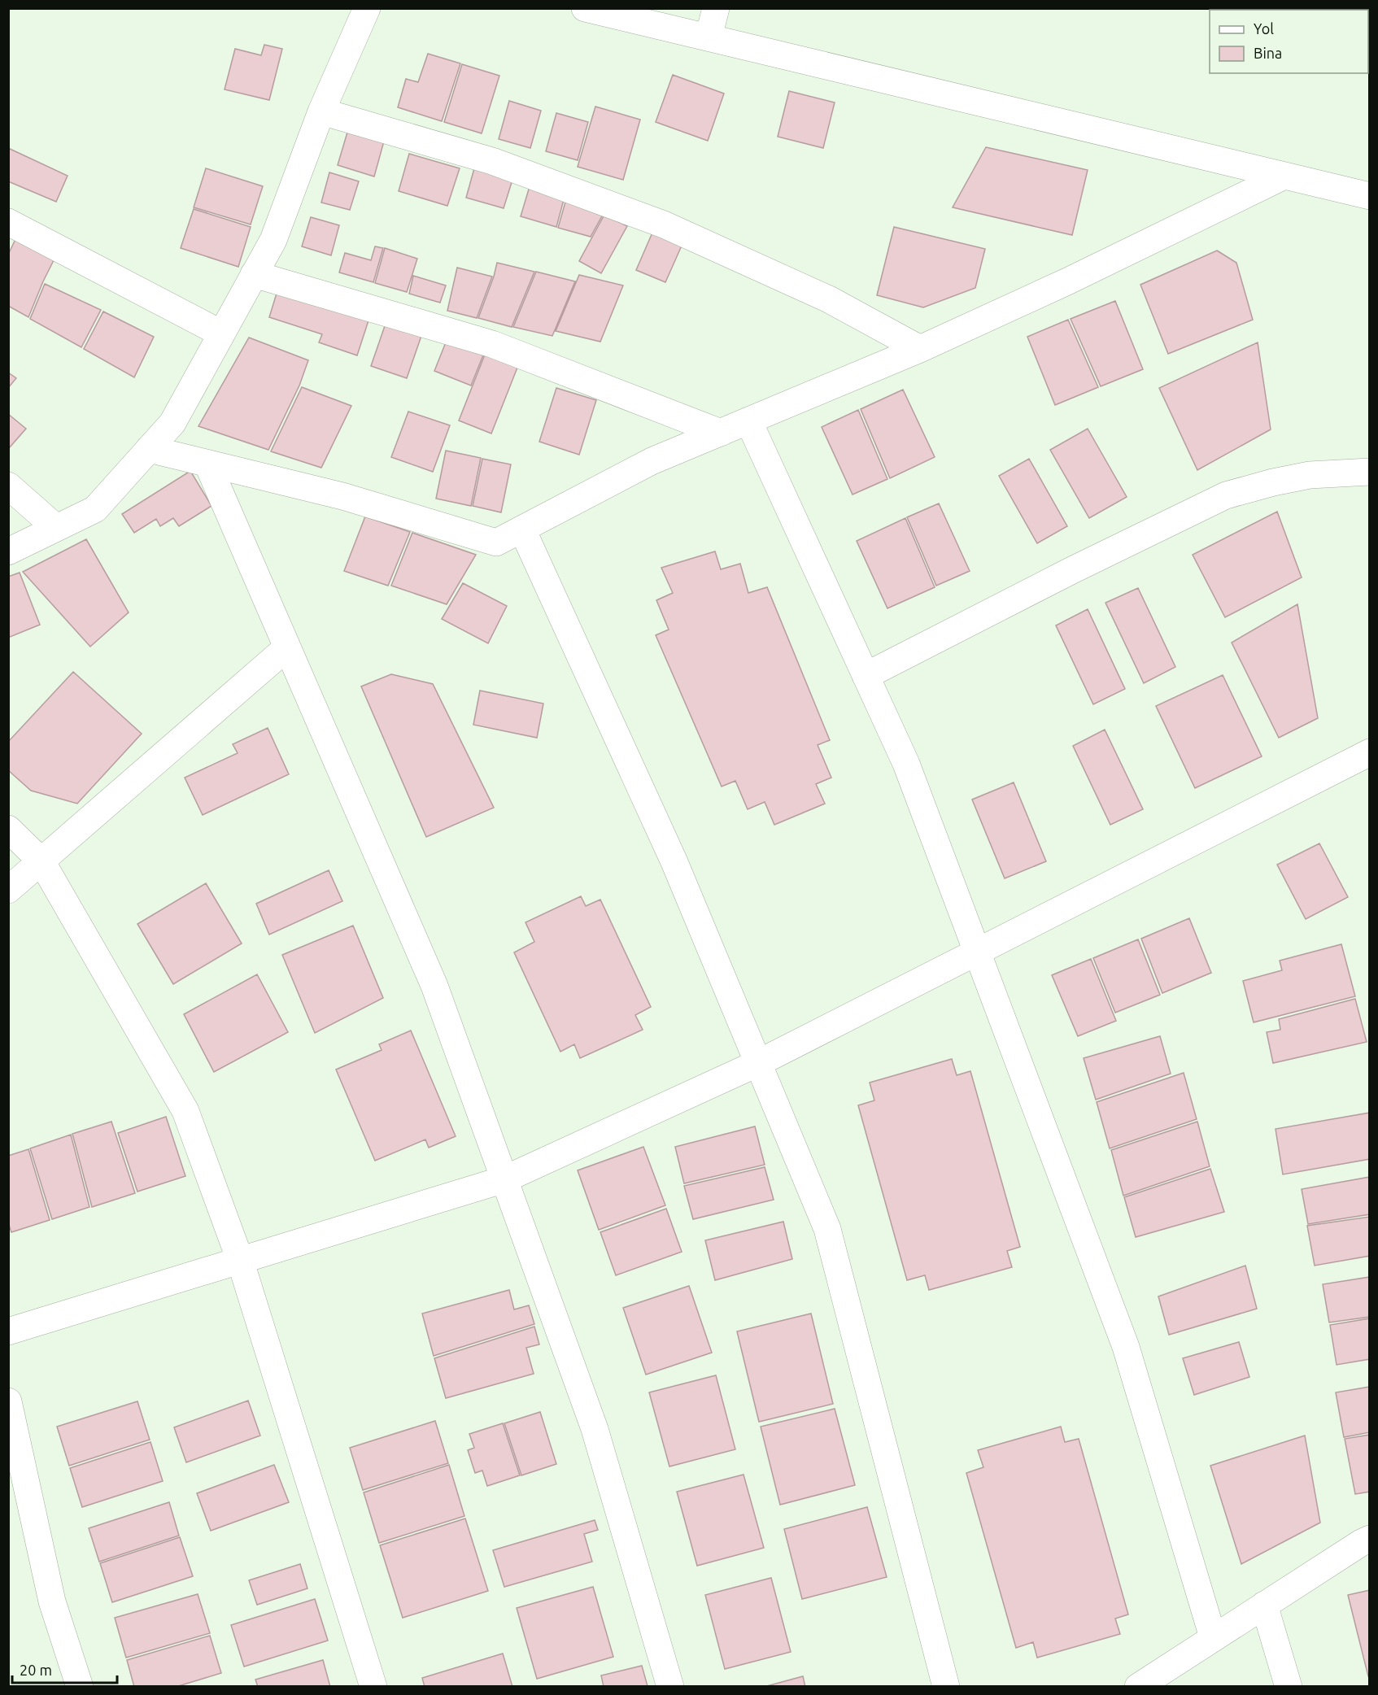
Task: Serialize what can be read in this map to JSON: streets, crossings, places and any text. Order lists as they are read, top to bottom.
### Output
{
  "legend": ["Yol", "Bina"],
  "scale_bar": "20 m"
}
